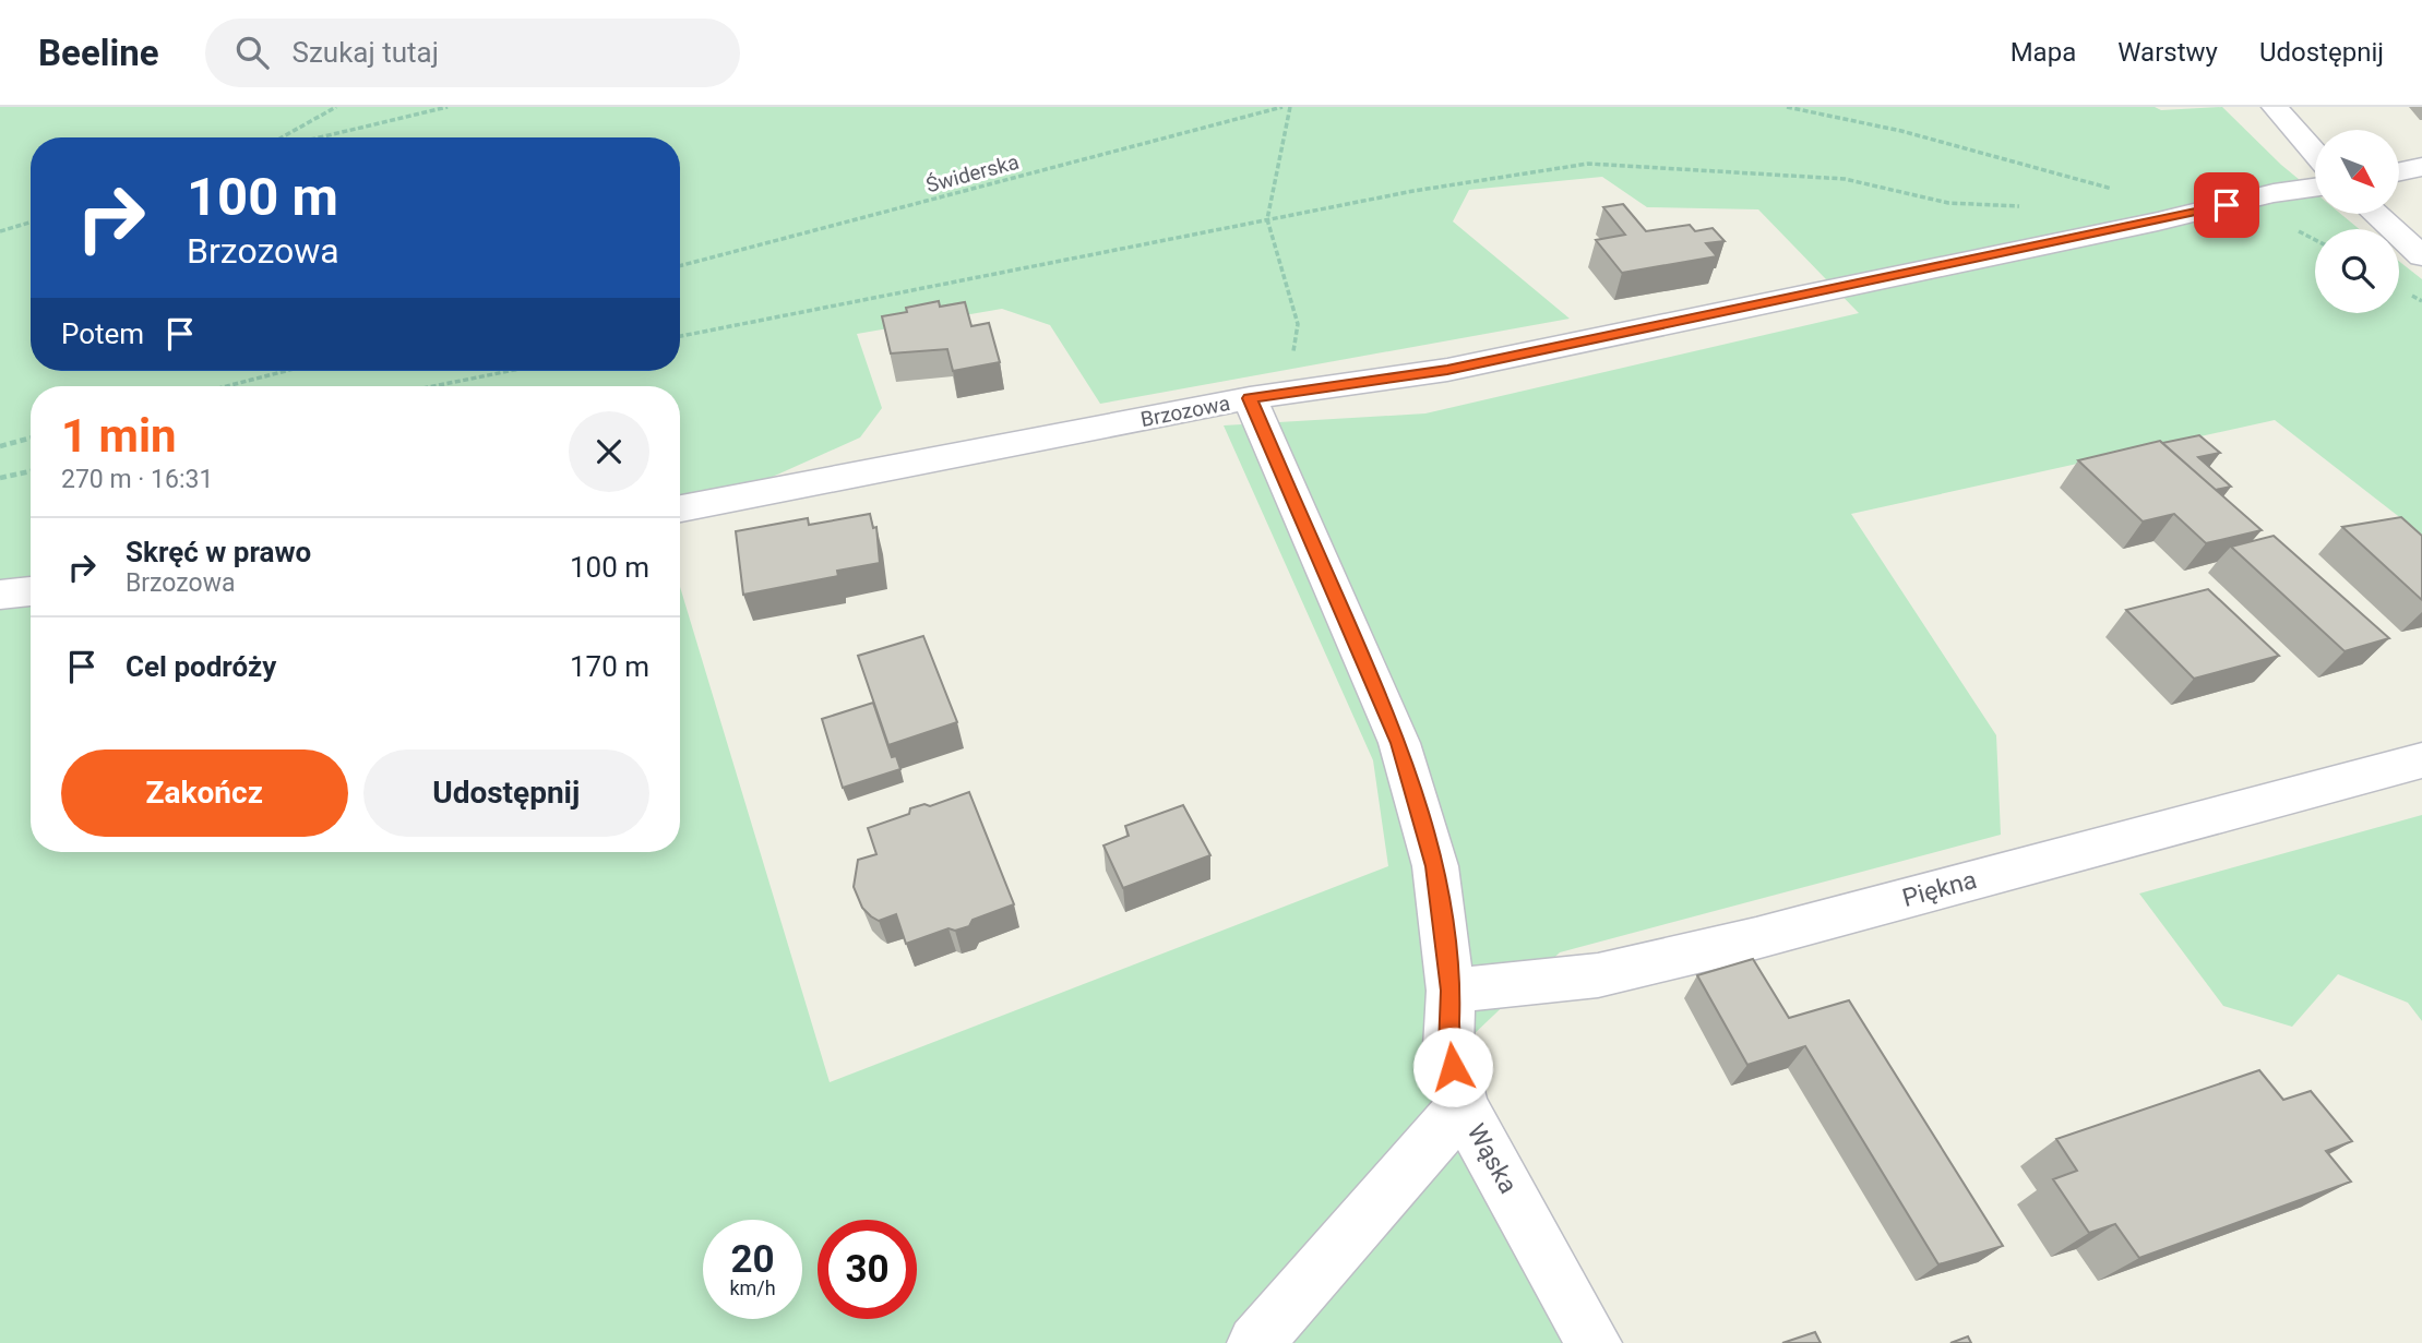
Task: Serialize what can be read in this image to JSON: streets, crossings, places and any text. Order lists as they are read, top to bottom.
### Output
{
  "streets": {
    "street": ["Brzozowa", "Piękna", "Wąska"],
    "path": ["Świderska"]
  },
  "crossings": [
    ["Brzozowa", "Wąska"],
    ["Piękna", "Wąska"]
  ],
  "north": "bottom right",
  "page": {
    "header": "Beeline",
    "search": "Szukaj tutaj",
    "nav": ["Mapa", "Warstwy", "Udostępnij"],
    "turn": ["100 m", "Brzozowa"],
    "then": "Potem",
    "heading": ["1 min", "270 m · 16:31"],
    "list": [
      {
        "name": "Skręć w prawo",
        "note": "Brzozowa",
        "value": "100 m"
      },
      {
        "name": "Cel podróży",
        "value": "170 m"
      }
    ],
    "buttons": ["Zakończ", "Udostępnij"],
    "speed": "20 km/h",
    "limit": "30"
  }
}
